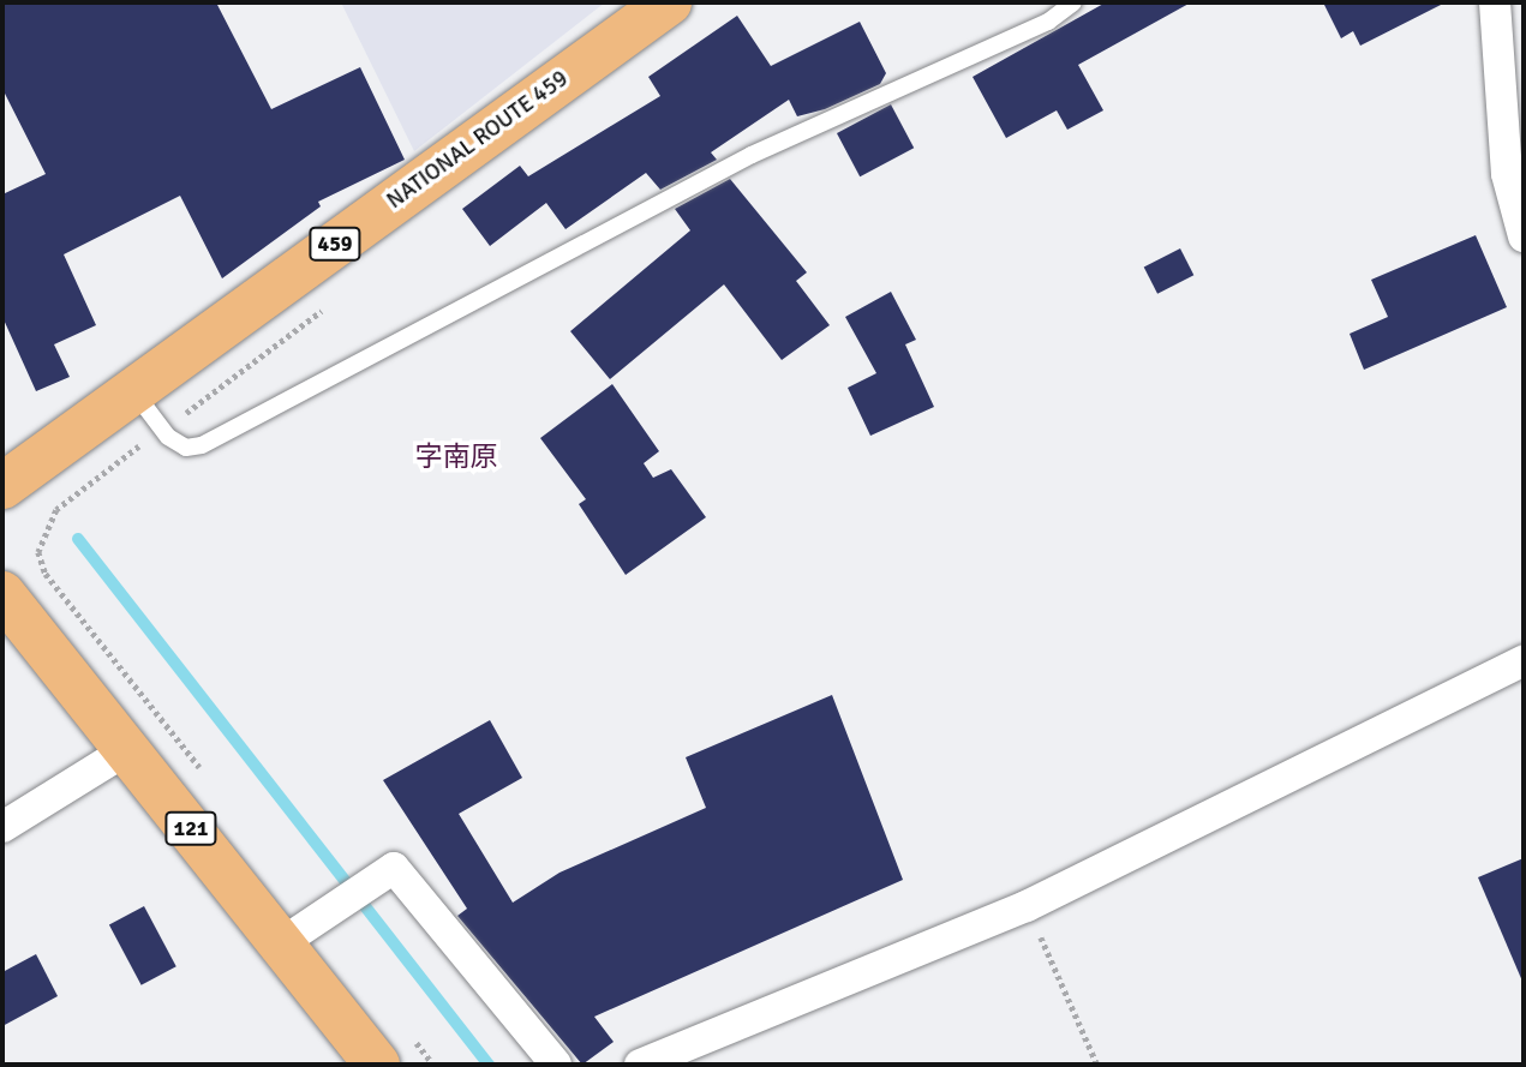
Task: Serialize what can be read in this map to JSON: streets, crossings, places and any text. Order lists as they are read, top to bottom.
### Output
{
  "streets": {
    "highway": ["NATIONAL ROUTE 459", "459", "121"]
  },
  "districts": ["字南原"]
}
